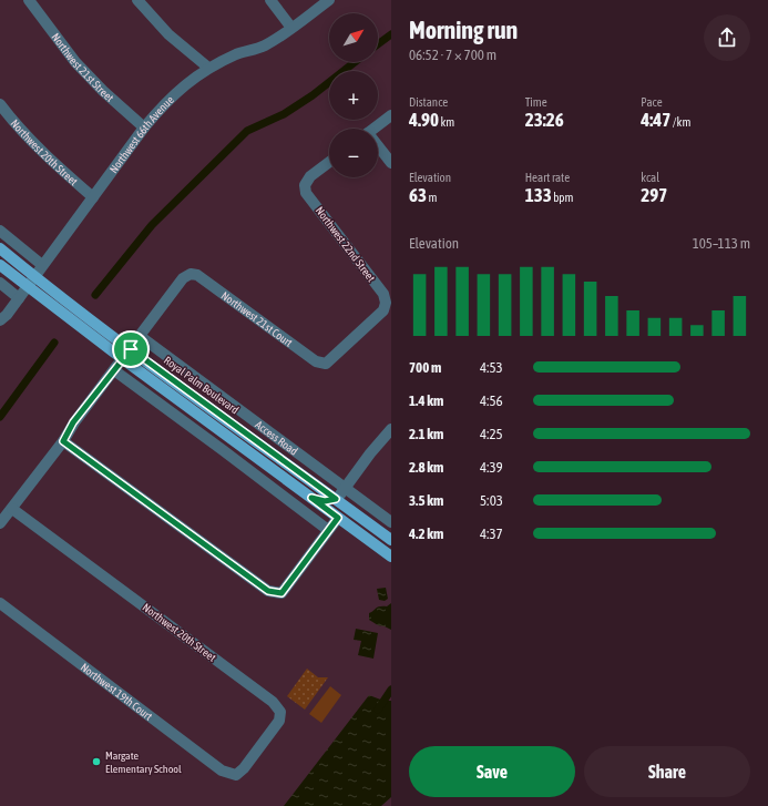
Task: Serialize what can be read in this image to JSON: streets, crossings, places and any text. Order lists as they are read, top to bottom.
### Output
{
  "streets": {
    "main road": ["Royal Palm Boulevard"],
    "street": [
      "Northwest 21st Street",
      "Northwest 66th Avenue",
      "Northwest 20th Street",
      "Northwest 22nd Street",
      "Northwest 21st Court",
      "Access Road",
      "Northwest 19th Court"
    ]
  },
  "crossings": [
    ["Northwest 21st Street", "Northwest 66th Avenue"],
    ["Northwest 66th Avenue", "Northwest 20th Street"],
    ["Northwest 66th Avenue", "Royal Palm Boulevard"],
    ["Northwest 20th Street", "Northwest 19th Court"],
    ["Northwest 22nd Street", "Northwest 21st Court"],
    ["Northwest 21st Court", "Access Road"]
  ],
  "places": ["Margate Elementary School"],
  "north": "top right",
  "page": {
    "heading": ["Morning run", "06:52 · 7 × 700 m"],
    "map_buttons": ["+", "−"],
    "stats": [
      ["Distance", "4.90 km"],
      ["Time", "23:26"],
      ["Pace", "4:47 /km"],
      ["Elevation", "63 m"],
      ["Heart rate", "133 bpm"],
      ["kcal", "297"]
    ],
    "chart": ["Elevation", "105–113 m"],
    "list": [
      {
        "name": "700 m",
        "note": "4:53"
      },
      {
        "name": "1.4 km",
        "note": "4:56"
      },
      {
        "name": "2.1 km",
        "note": "4:25"
      },
      {
        "name": "2.8 km",
        "note": "4:39"
      },
      {
        "name": "3.5 km",
        "note": "5:03"
      },
      {
        "name": "4.2 km",
        "note": "4:37"
      }
    ],
    "buttons": ["Save", "Share"]
  }
}
